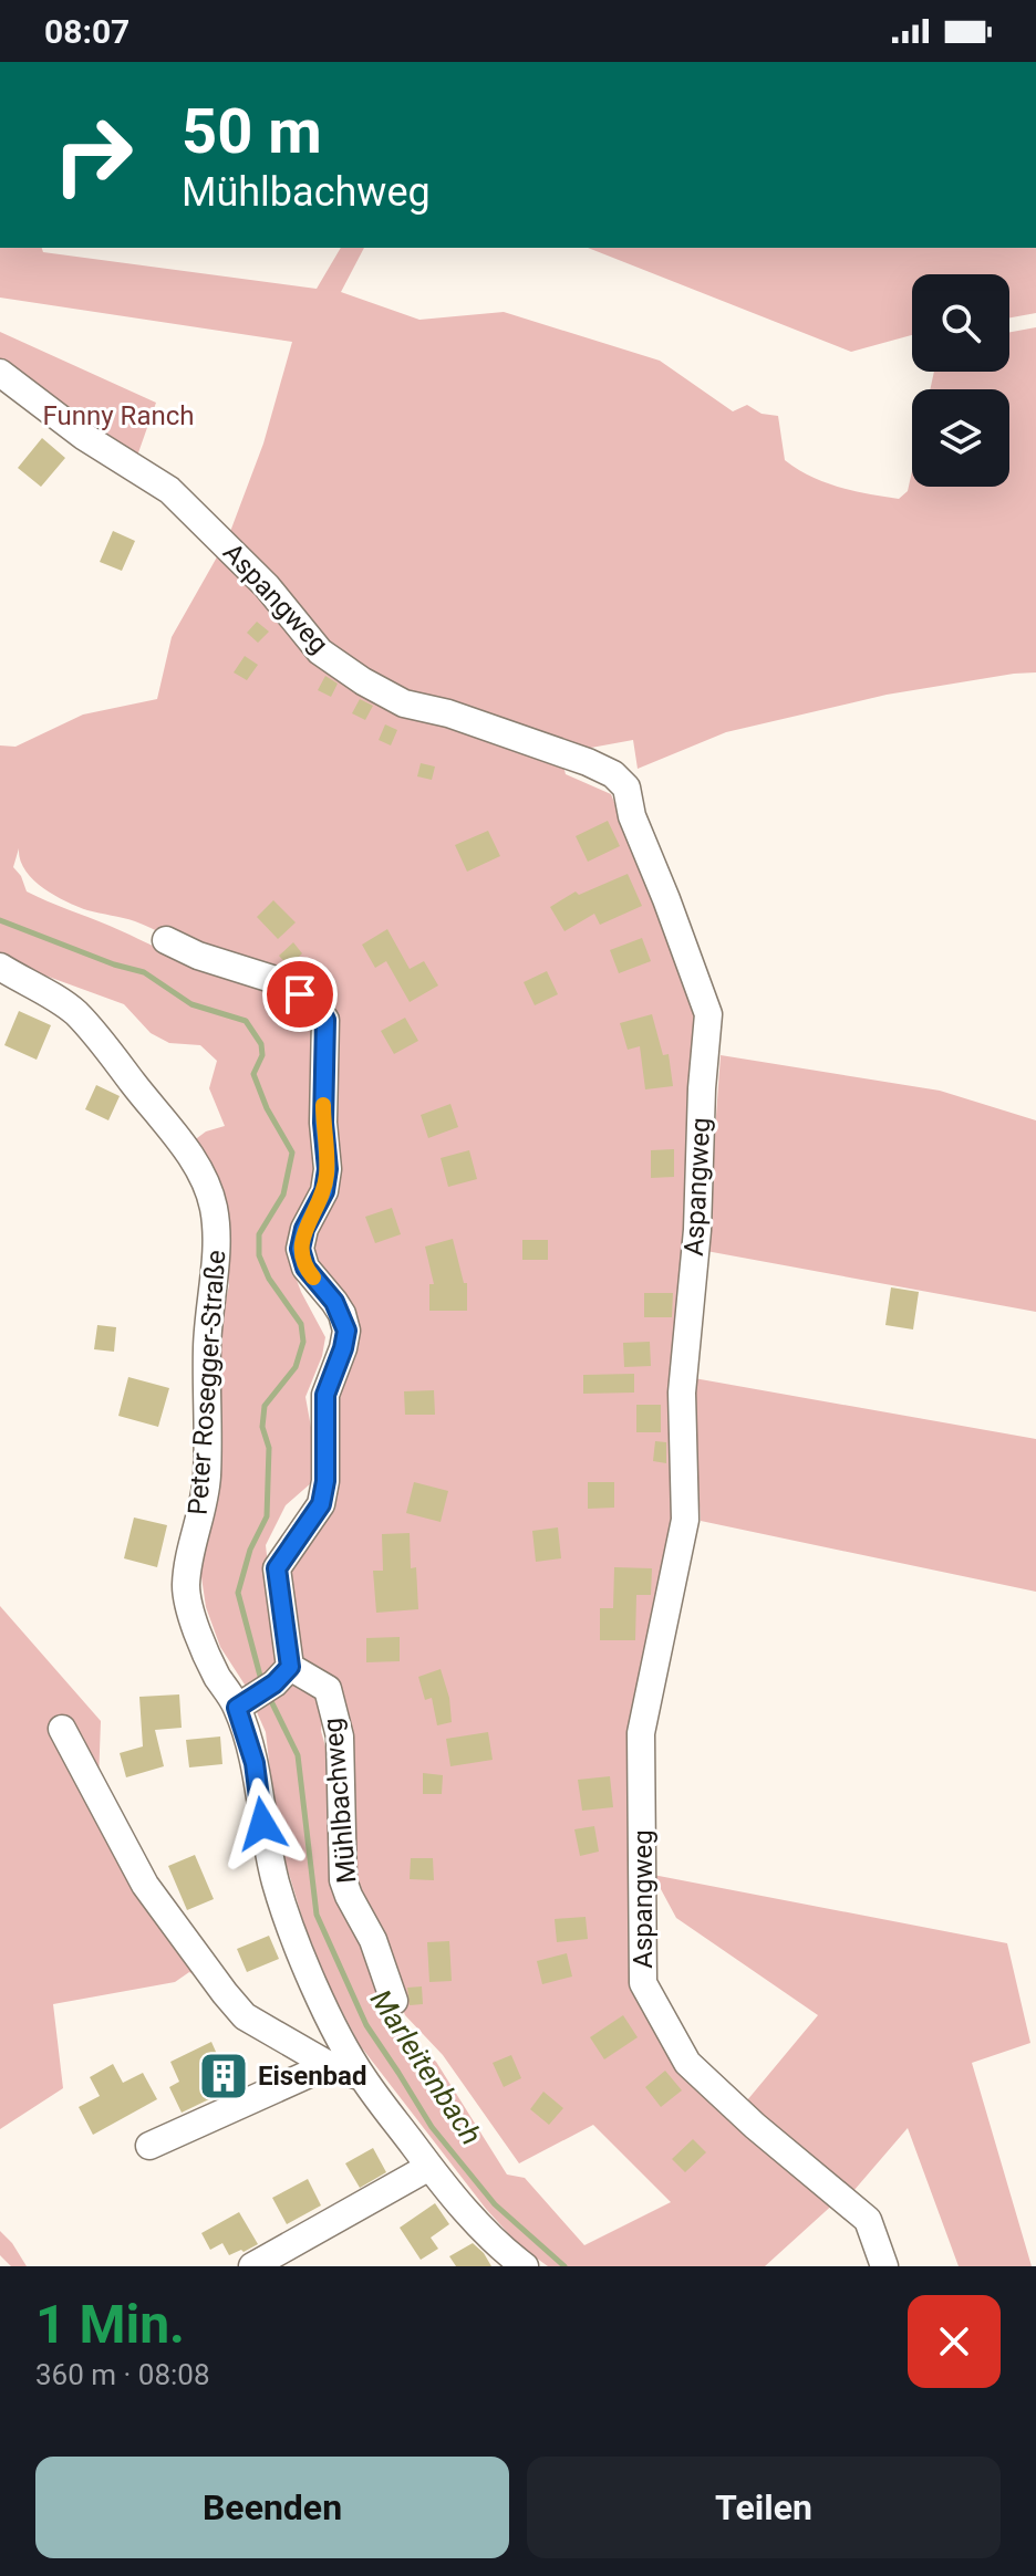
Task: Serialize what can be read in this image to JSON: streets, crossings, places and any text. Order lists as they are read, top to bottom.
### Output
{
  "streets": {
    "street": ["Aspangweg", "Peter Rosegger-Straße", "Mühlbachweg"]
  },
  "water": ["Marleitenbach"],
  "parks": ["Funny Ranch"],
  "places": {
    "building": ["Eisenbad"]
  },
  "page": {
    "status": "08:07",
    "turn": ["50 m", "Mühlbachweg"],
    "heading": ["1 Min.", "360 m · 08:08"],
    "buttons": ["Beenden", "Teilen"]
  }
}
